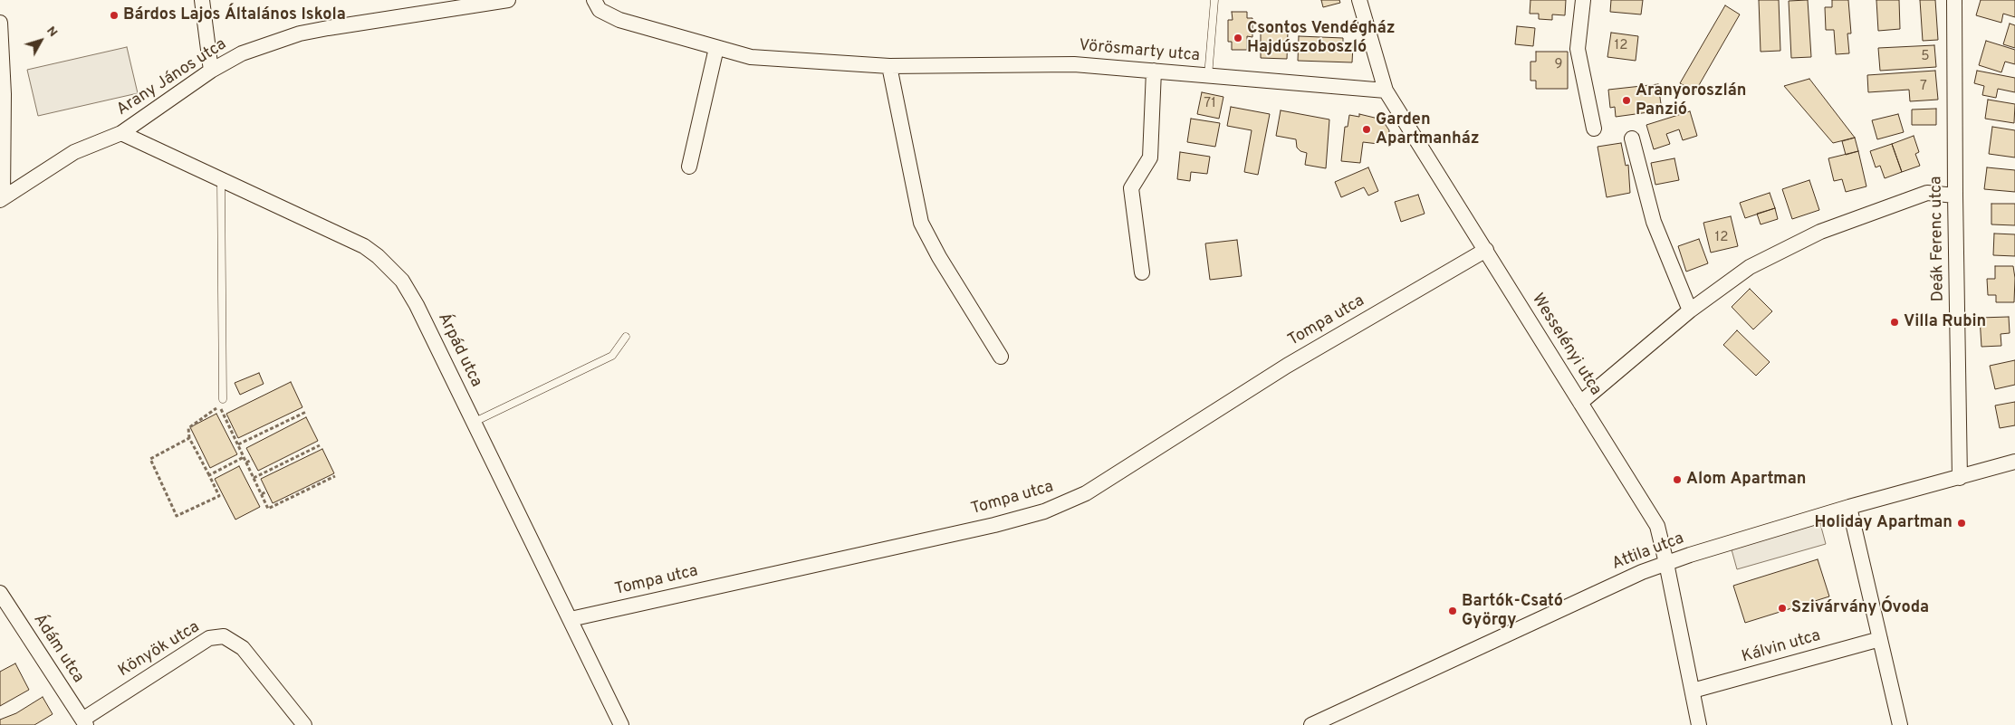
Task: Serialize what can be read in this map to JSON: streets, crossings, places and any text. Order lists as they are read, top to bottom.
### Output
{
  "streets": {
    "street": [
      "Vörösmarty utca",
      "Arany János utca",
      "Deák Ferenc utca",
      "Tompa utca",
      "Wesselényi utca",
      "Árpád utca",
      "Attila utca",
      "Kálvin utca",
      "Ádám utca",
      "Könyök utca"
    ]
  },
  "crossings": [
    ["Vörösmarty utca", "Wesselényi utca"],
    ["Arany János utca", "Árpád utca"],
    ["Deák Ferenc utca", "Attila utca"],
    ["Tompa utca", "Wesselényi utca"],
    ["Tompa utca", "Árpád utca"],
    ["Wesselényi utca", "Attila utca"],
    ["Wesselényi utca", "Kálvin utca"],
    ["Ádám utca", "Könyök utca"]
  ],
  "places": [
    "Bárdos Lajos Általános Iskola",
    "Csontos Vendégház Hajdúszoboszló",
    "Aranyoroszlán Panzió",
    "Garden Apartmanház",
    "Villa Rubin",
    "Alom Apartman",
    "Holiday Apartman",
    "Szivárvány Óvoda",
    "Bartók-Csató György"
  ],
  "house_numbers": [
    "12",
    "5",
    "9",
    "7",
    "71",
    "12"
  ],
  "north": "top right"
}
